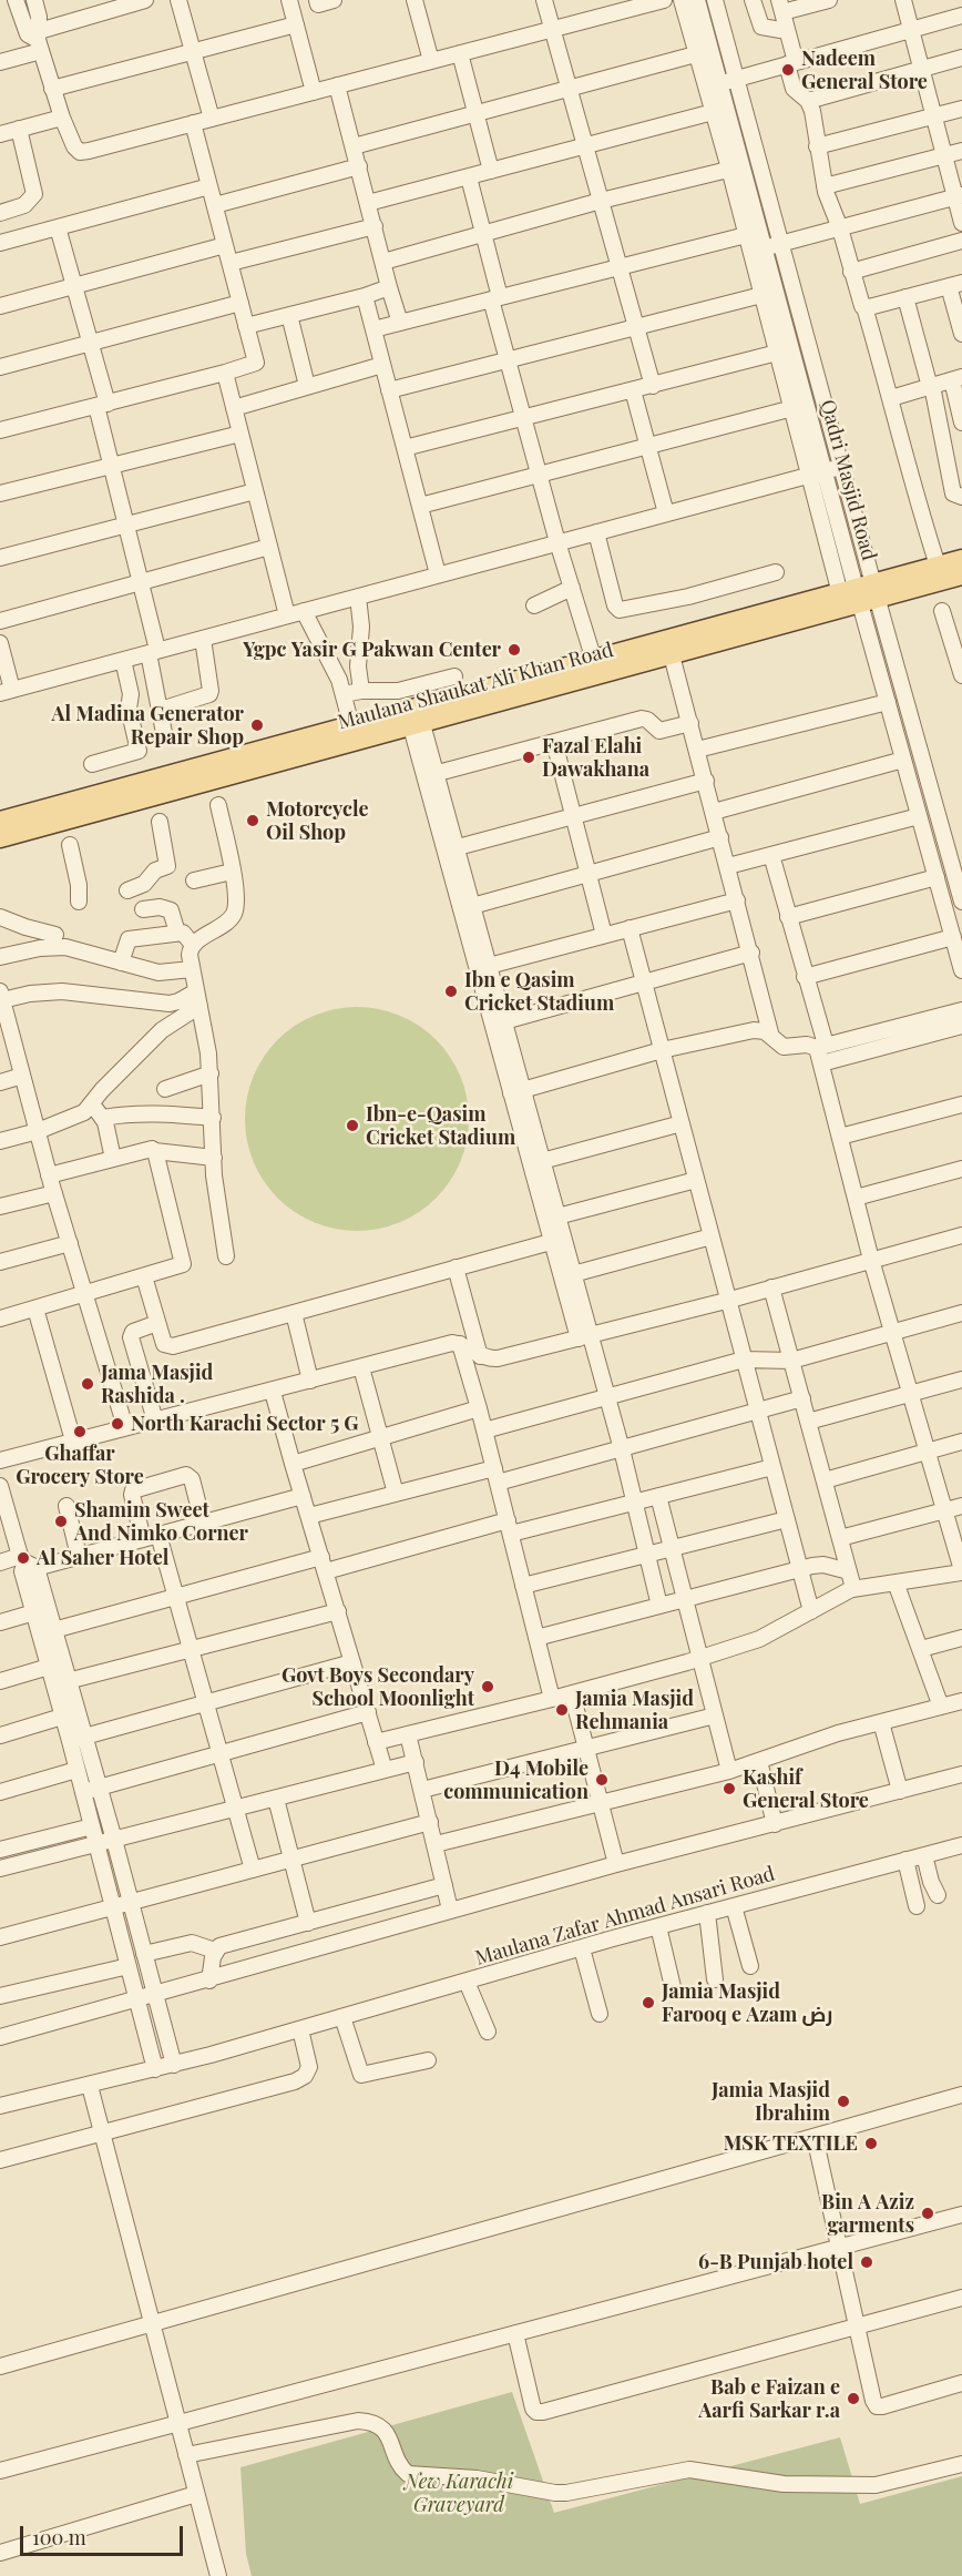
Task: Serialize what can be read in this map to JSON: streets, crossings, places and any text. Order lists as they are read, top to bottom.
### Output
{
  "streets": {
    "main road": ["Maulana Shaukat Ali Khan Road"],
    "street": ["Qadri Masjid Road", "Maulana Zafar Ahmad Ansari Road"]
  },
  "crossings": [
    ["Qadri Masjid Road", "Maulana Shaukat Ali Khan Road"]
  ],
  "parks": ["New Karachi Graveyard"],
  "places": [
    "Nadeem General Store",
    "Ygpc Yasir G Pakwan Center",
    "Al Madina Generator Repair Shop",
    "Fazal Elahi Dawakhana",
    "Motorcycle Oil Shop",
    "Ibn e Qasim Cricket Stadium",
    "Ibn-e-Qasim Cricket Stadium",
    "Jama Masjid Rashida .",
    "North Karachi Sector 5 G",
    "Ghaffar Grocery Store",
    "Shamim Sweet And Nimko Corner",
    "Al Saher Hotel",
    "Govt Boys Secondary School Moonlight",
    "Jamia Masjid Rehmania",
    "D4 Mobile communication",
    "Kashif General Store",
    "Jamia Masjid Farooq e Azam رض",
    "Jamia Masjid Ibrahim",
    "MSK TEXTILE",
    "Bin A Aziz garments",
    "6-B Punjab hotel",
    "Bab e Faizan e Aarfi Sarkar r.a"
  ],
  "scale_bar": "100 m"
}
